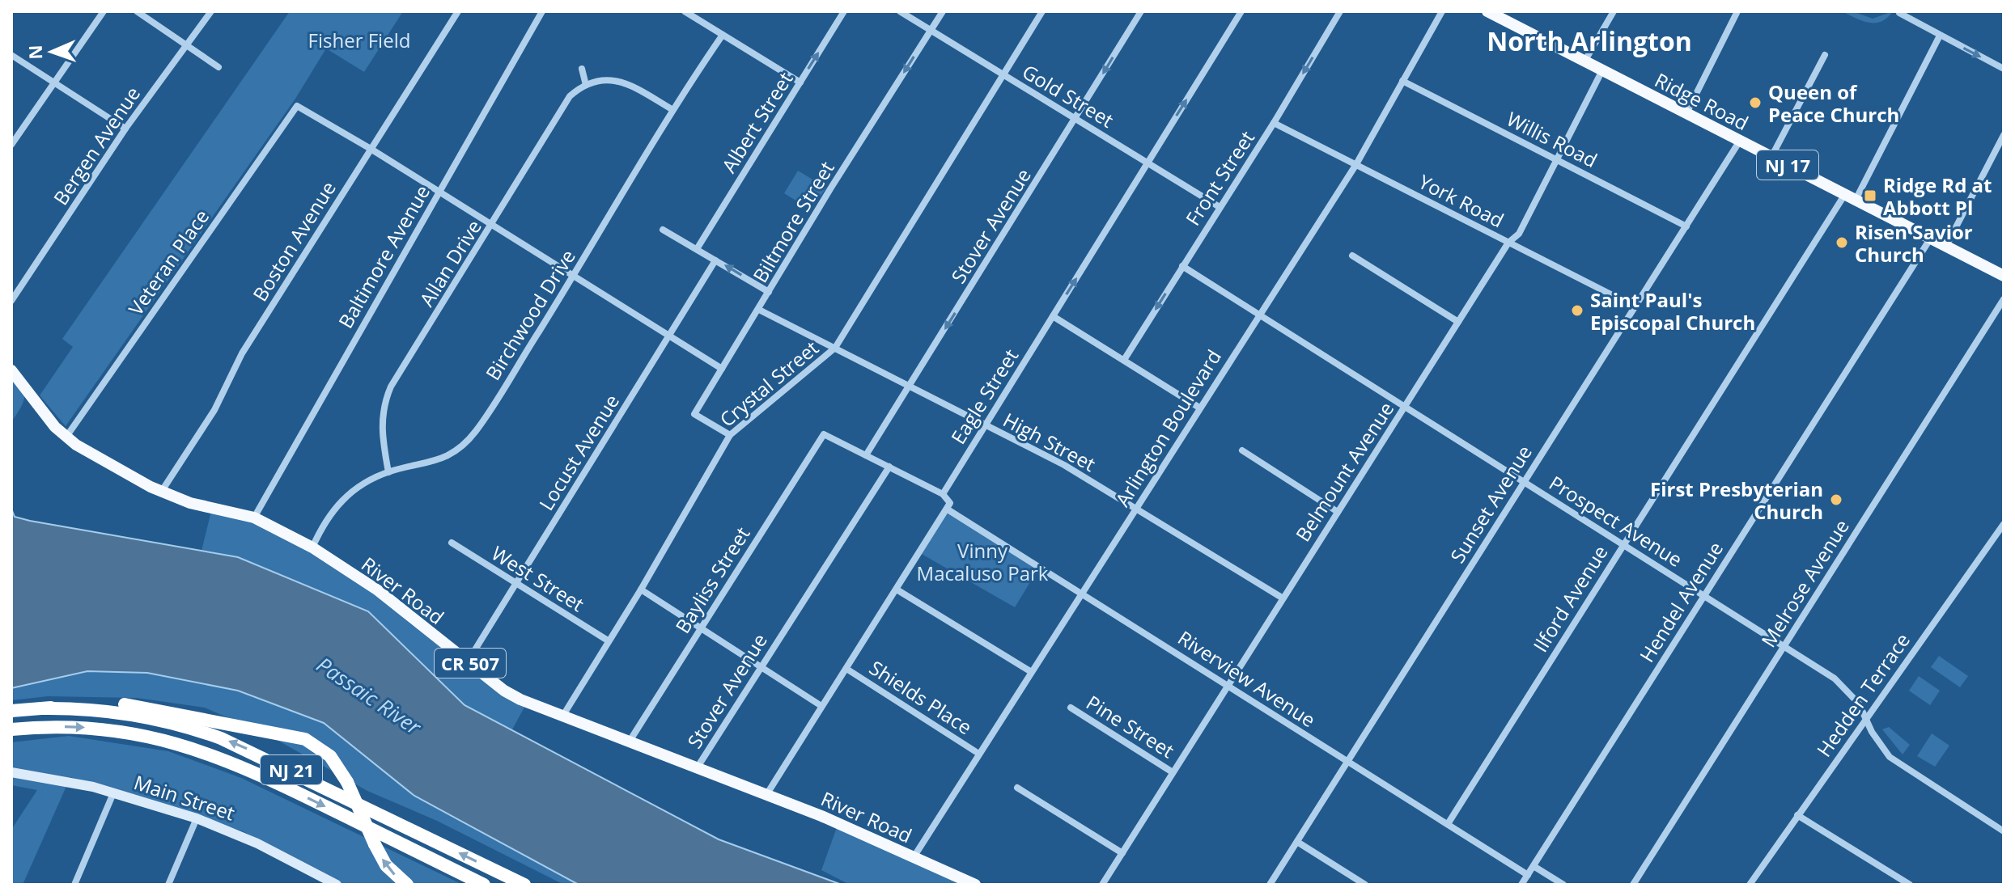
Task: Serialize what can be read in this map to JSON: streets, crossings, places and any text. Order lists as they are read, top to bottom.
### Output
{
  "streets": {
    "highway": ["NJ 21"],
    "main road": [
      "Ridge Road",
      "NJ 17",
      "River Road",
      "CR 507"
    ],
    "street": [
      "Gold Street",
      "Albert Street",
      "Willis Road",
      "Bergen Avenue",
      "Front Street",
      "York Road",
      "Biltmore Street",
      "Stover Avenue",
      "Boston Avenue",
      "Baltimore Avenue",
      "Veteran Place",
      "Allan Drive",
      "Birchwood Drive",
      "Crystal Street",
      "Eagle Street",
      "Arlington Boulevard",
      "High Street",
      "Locust Avenue",
      "Belmount Avenue",
      "Sunset Avenue",
      "Prospect Avenue",
      "West Street",
      "Bayliss Street",
      "Melrose Avenue",
      "Ilford Avenue",
      "Hendel Avenue",
      "Riverview Avenue",
      "Hedden Terrace",
      "Shields Place",
      "Pine Street",
      "Main Street"
    ]
  },
  "crossings": [
    ["Gold Street", "Front Street"],
    ["Gold Street", "Biltmore Street"],
    ["Gold Street", "Stover Avenue"],
    ["Gold Street", "Crystal Street"],
    ["Gold Street", "Eagle Street"],
    ["Ridge Road", "Belmount Avenue"],
    ["Ridge Road", "Sunset Avenue"],
    ["Ridge Road", "Ilford Avenue"],
    ["Ridge Road", "Hendel Avenue"],
    ["Willis Road", "Arlington Boulevard"],
    ["Willis Road", "Belmount Avenue"],
    ["Willis Road", "Sunset Avenue"],
    ["Front Street", "York Road"],
    ["Front Street", "Prospect Avenue"],
    ["York Road", "Arlington Boulevard"],
    ["York Road", "Belmount Avenue"],
    ["York Road", "Sunset Avenue"],
    ["Biltmore Street", "Crystal Street"],
    ["Biltmore Street", "High Street"],
    ["Stover Avenue", "High Street"],
    ["Stover Avenue", "Bayliss Street"],
    ["Stover Avenue", "River Road"],
    ["Boston Avenue", "Veteran Place"],
    ["Boston Avenue", "River Road"],
    ["Baltimore Avenue", "River Road"],
    ["Veteran Place", "River Road"],
    ["Allan Drive", "Birchwood Drive"],
    ["Birchwood Drive", "River Road"],
    ["Crystal Street", "High Street"],
    ["Crystal Street", "West Street"],
    ["Crystal Street", "River Road"],
    ["Eagle Street", "High Street"],
    ["Arlington Boulevard", "High Street"],
    ["Arlington Boulevard", "Prospect Avenue"],
    ["Arlington Boulevard", "River Road"],
    ["Arlington Boulevard", "Riverview Avenue"],
    ["Arlington Boulevard", "Shields Place"],
    ["High Street", "Belmount Avenue"],
    ["Locust Avenue", "West Street"],
    ["Locust Avenue", "River Road"],
    ["Belmount Avenue", "Prospect Avenue"],
    ["Belmount Avenue", "Riverview Avenue"],
    ["Belmount Avenue", "Pine Street"],
    ["Sunset Avenue", "Prospect Avenue"],
    ["Sunset Avenue", "Riverview Avenue"],
    ["Prospect Avenue", "Melrose Avenue"],
    ["Prospect Avenue", "Ilford Avenue"],
    ["Prospect Avenue", "Hendel Avenue"],
    ["Prospect Avenue", "Hedden Terrace"],
    ["Bayliss Street", "River Road"],
    ["Ilford Avenue", "Riverview Avenue"],
    ["Hendel Avenue", "Riverview Avenue"]
  ],
  "one_way": [
    "Front Street",
    "Biltmore Street",
    "Stover Avenue",
    "Eagle Street"
  ],
  "districts": ["North Arlington"],
  "water": ["Passaic River"],
  "parks": ["Fisher Field", "Vinny Macaluso Park"],
  "places": {
    "other": [
      "Queen of Peace Church",
      "Risen Savior Church",
      "Saint Paul's Episcopal Church",
      "First Presbyterian Church"
    ],
    "transit": ["Ridge Rd at Abbott Pl"]
  },
  "north": "left"
}
